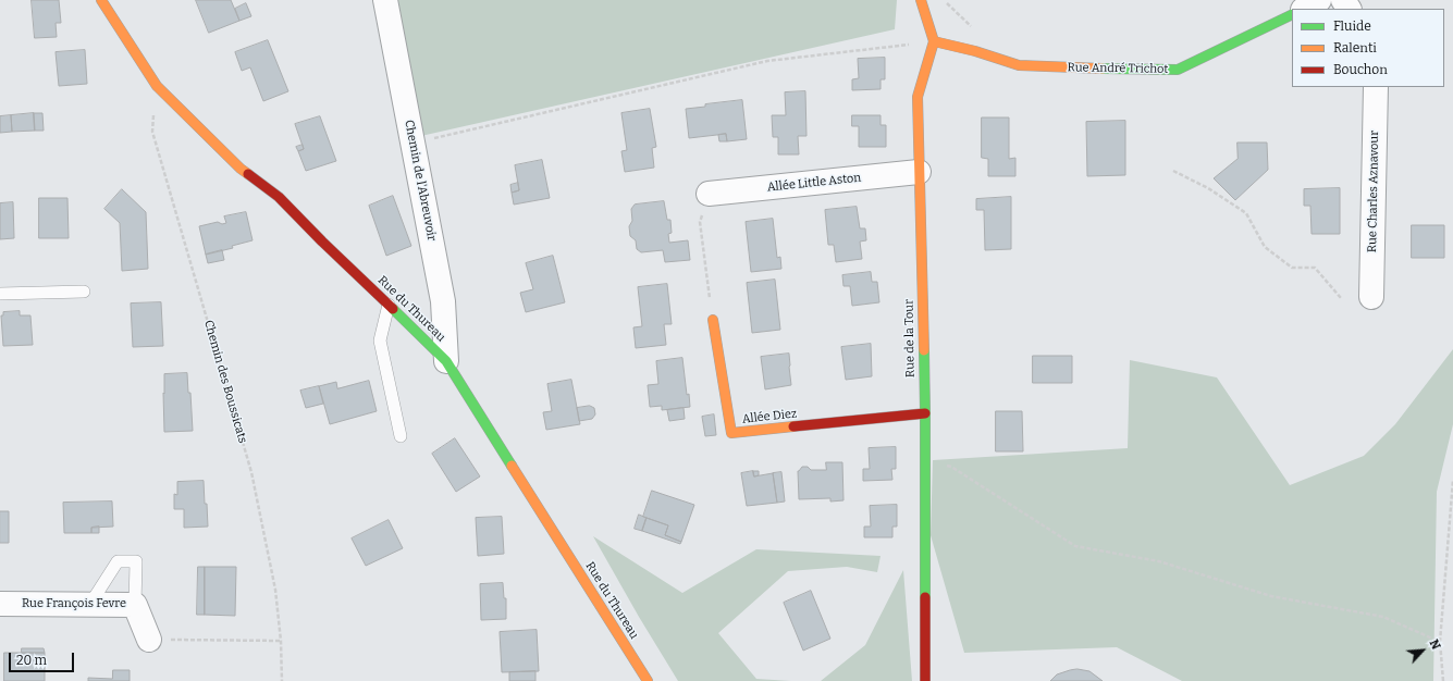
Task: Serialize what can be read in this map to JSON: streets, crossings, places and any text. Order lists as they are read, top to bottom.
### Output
{
  "streets": {
    "street": [
      "Rue André Trichot",
      "Chemin de l'Abreuvoir",
      "Allée Little Aston",
      "Rue Charles Aznavour",
      "Rue du Thureau",
      "Rue de la Tour",
      "Allée Diez",
      "Rue François Fevre"
    ],
    "path": ["Chemin des Boussicats"]
  },
  "crossings": [
    ["Rue André Trichot", "Rue de la Tour"],
    ["Chemin de l'Abreuvoir", "Rue du Thureau"],
    ["Allée Little Aston", "Rue de la Tour"],
    ["Rue du Thureau", "Chemin des Boussicats"],
    ["Rue de la Tour", "Allée Diez"]
  ],
  "legend": ["Fluide", "Ralenti", "Bouchon"],
  "scale_bar": "20 m",
  "north": "top right"
}
